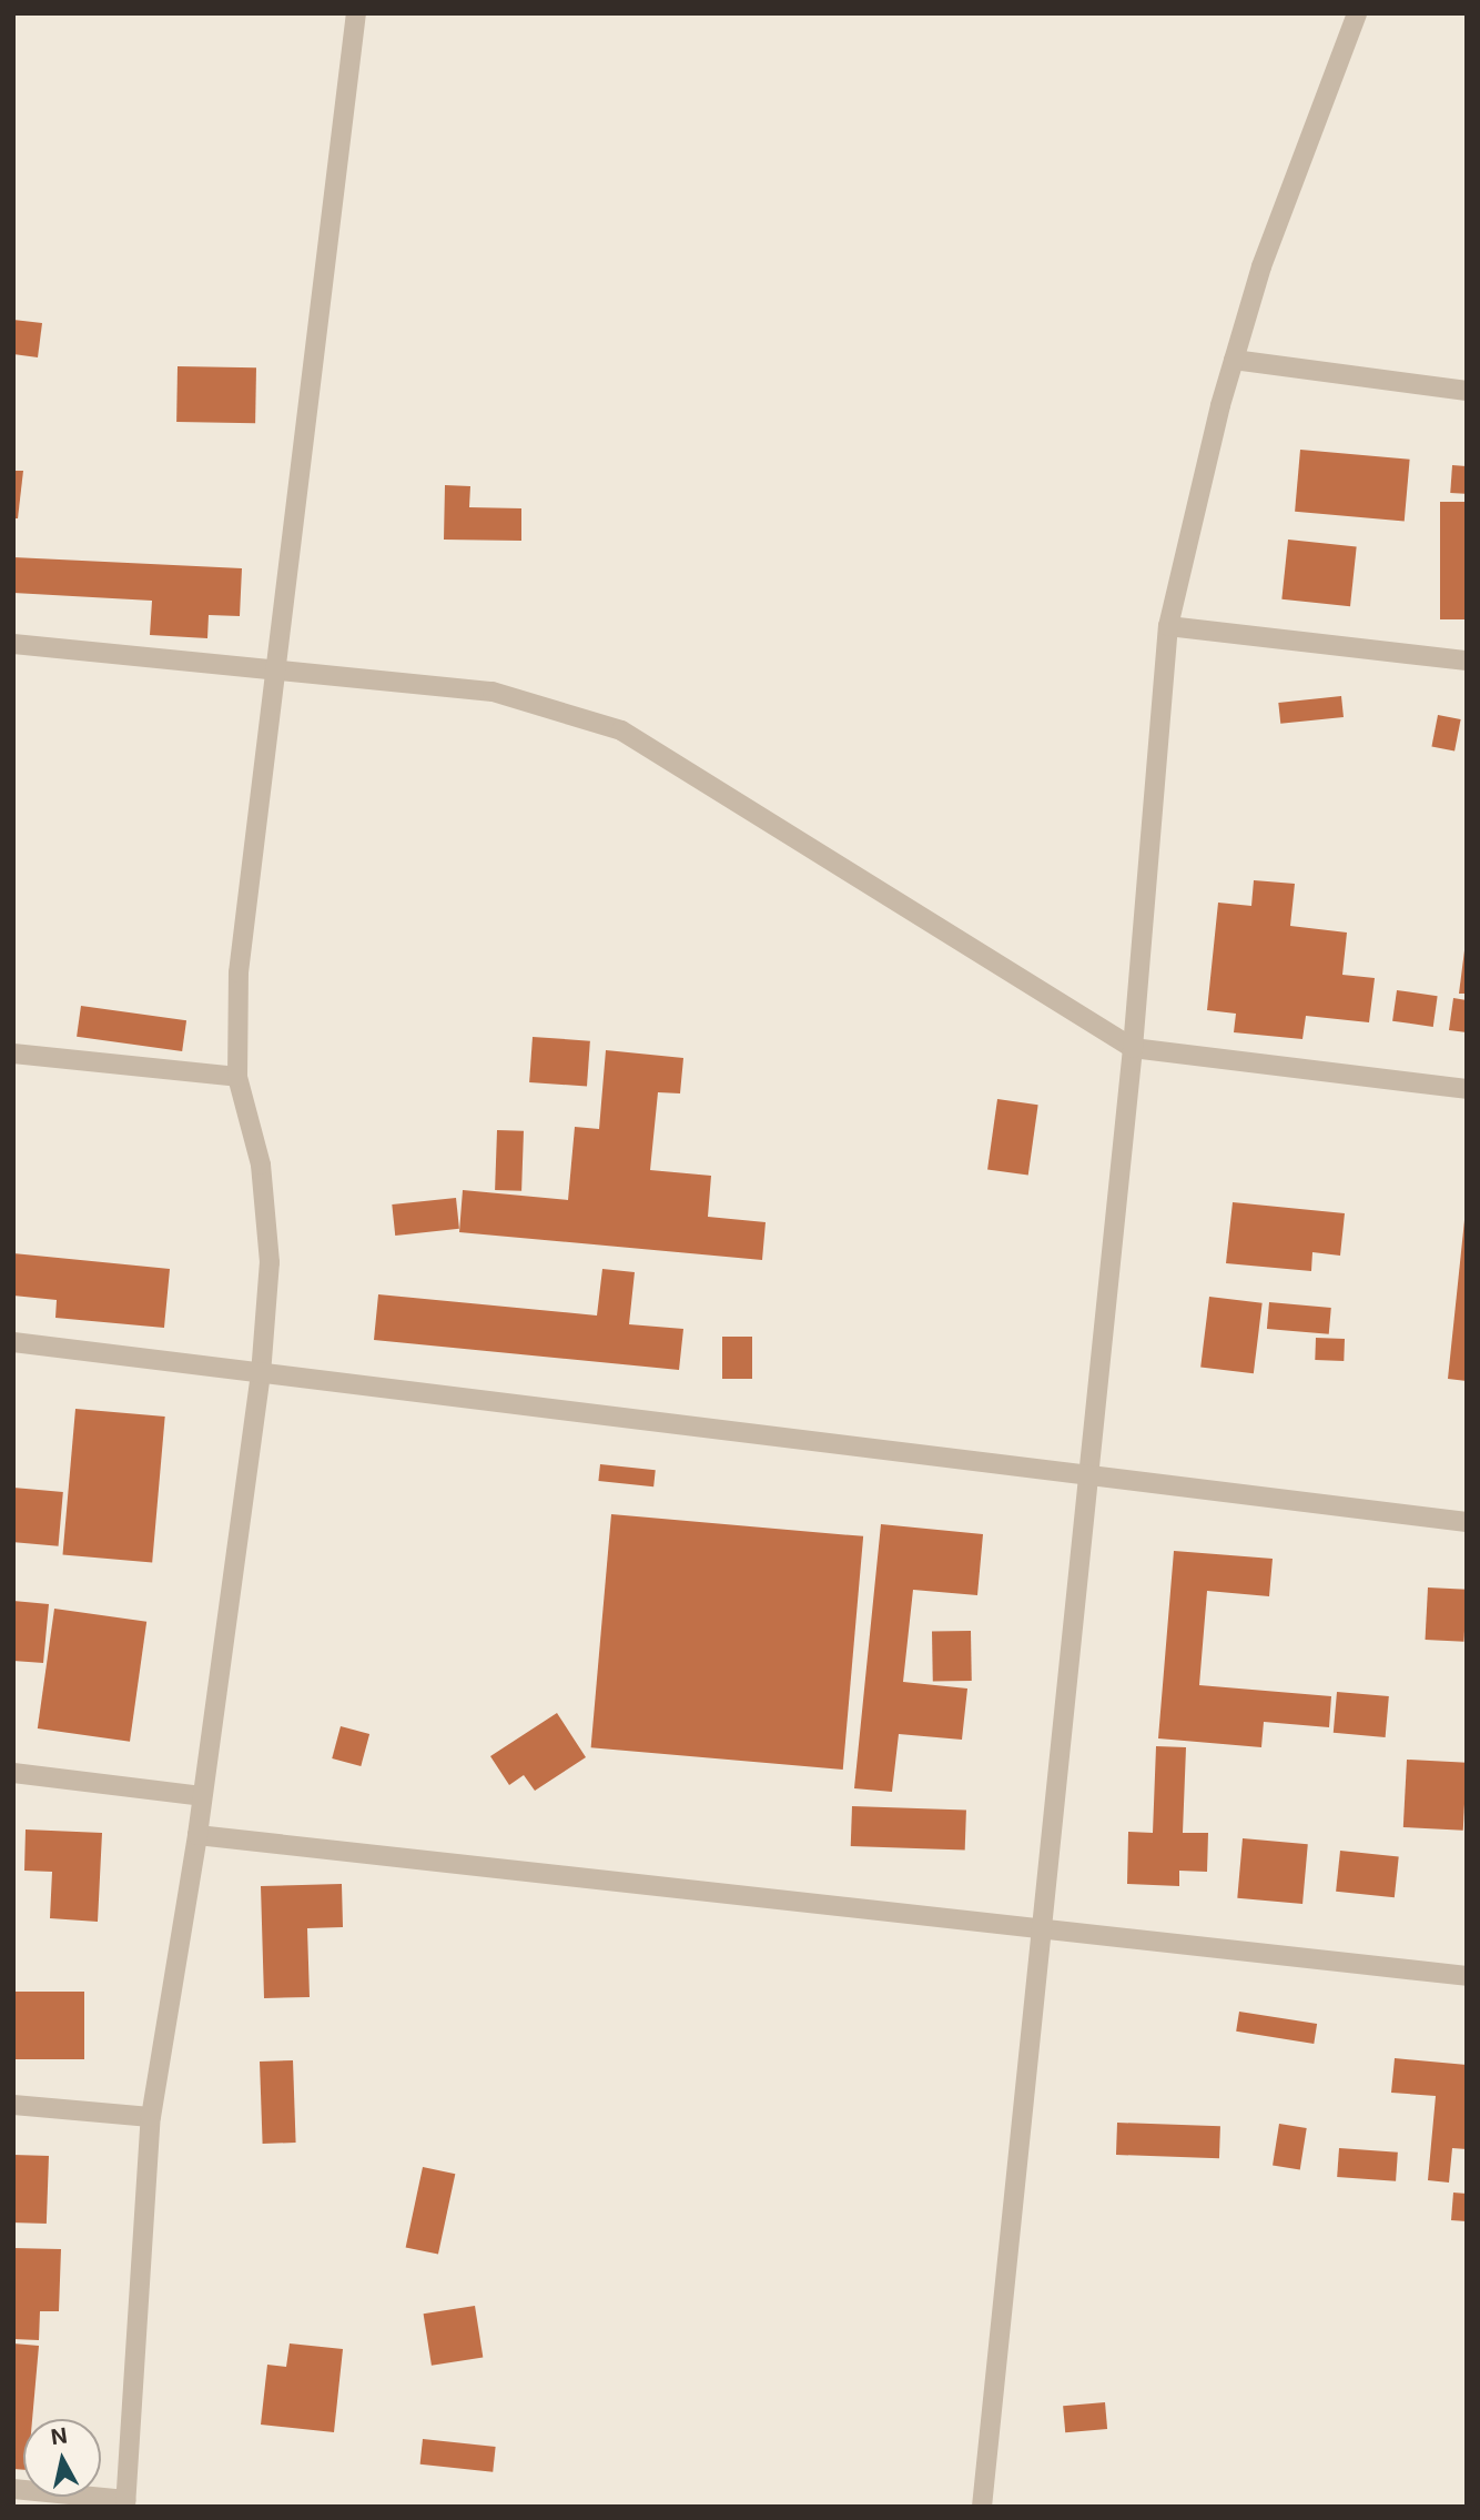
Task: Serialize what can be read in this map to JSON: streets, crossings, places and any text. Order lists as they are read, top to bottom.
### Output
{
  "north": "top"
}
